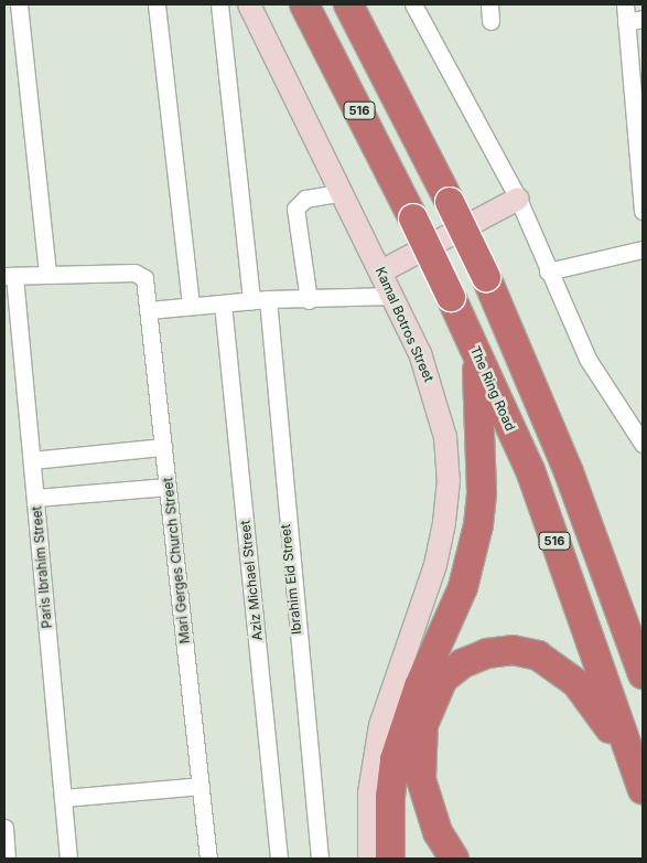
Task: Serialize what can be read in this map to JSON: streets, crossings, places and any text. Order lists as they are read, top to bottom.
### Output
{
  "streets": {
    "highway": ["516", "The Ring Road"],
    "street": [
      "Kamal Botros Street",
      "Mari Gerges Church Street",
      "Paris Ibrahim Street",
      "Ibrahim Eid Street",
      "Aziz Michael Street"
    ]
  }
}
